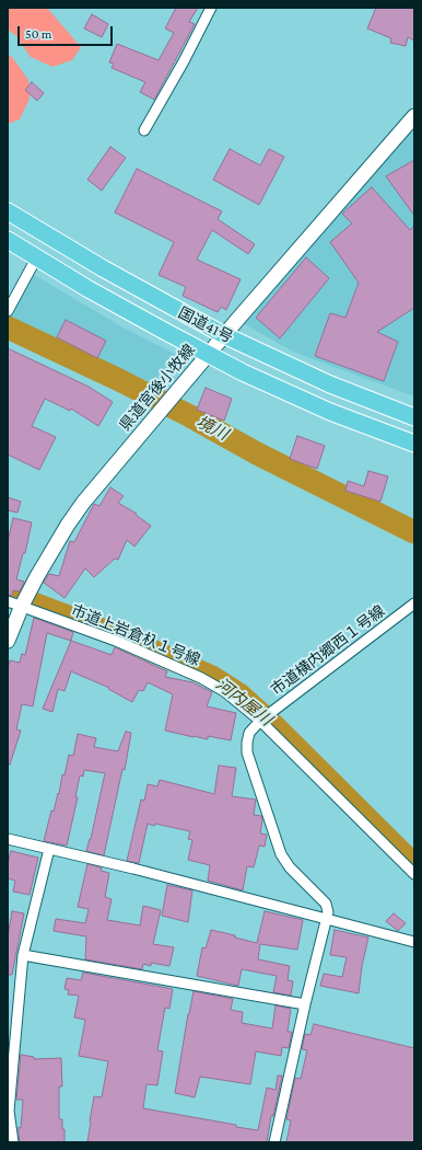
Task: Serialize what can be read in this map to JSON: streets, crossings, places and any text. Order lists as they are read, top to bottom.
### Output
{
  "streets": {
    "highway": ["国道41号"],
    "main road": ["県道宮後小牧線"],
    "street": ["市道上岩倉杁１号線", "市道横内郷西１号線"]
  },
  "crossings": [
    ["国道41号", "県道宮後小牧線"],
    ["県道宮後小牧線", "市道上岩倉杁１号線"],
    ["市道上岩倉杁１号線", "市道横内郷西１号線"]
  ],
  "water": ["境川", "河内屋川"],
  "scale_bar": "50 m"
}
